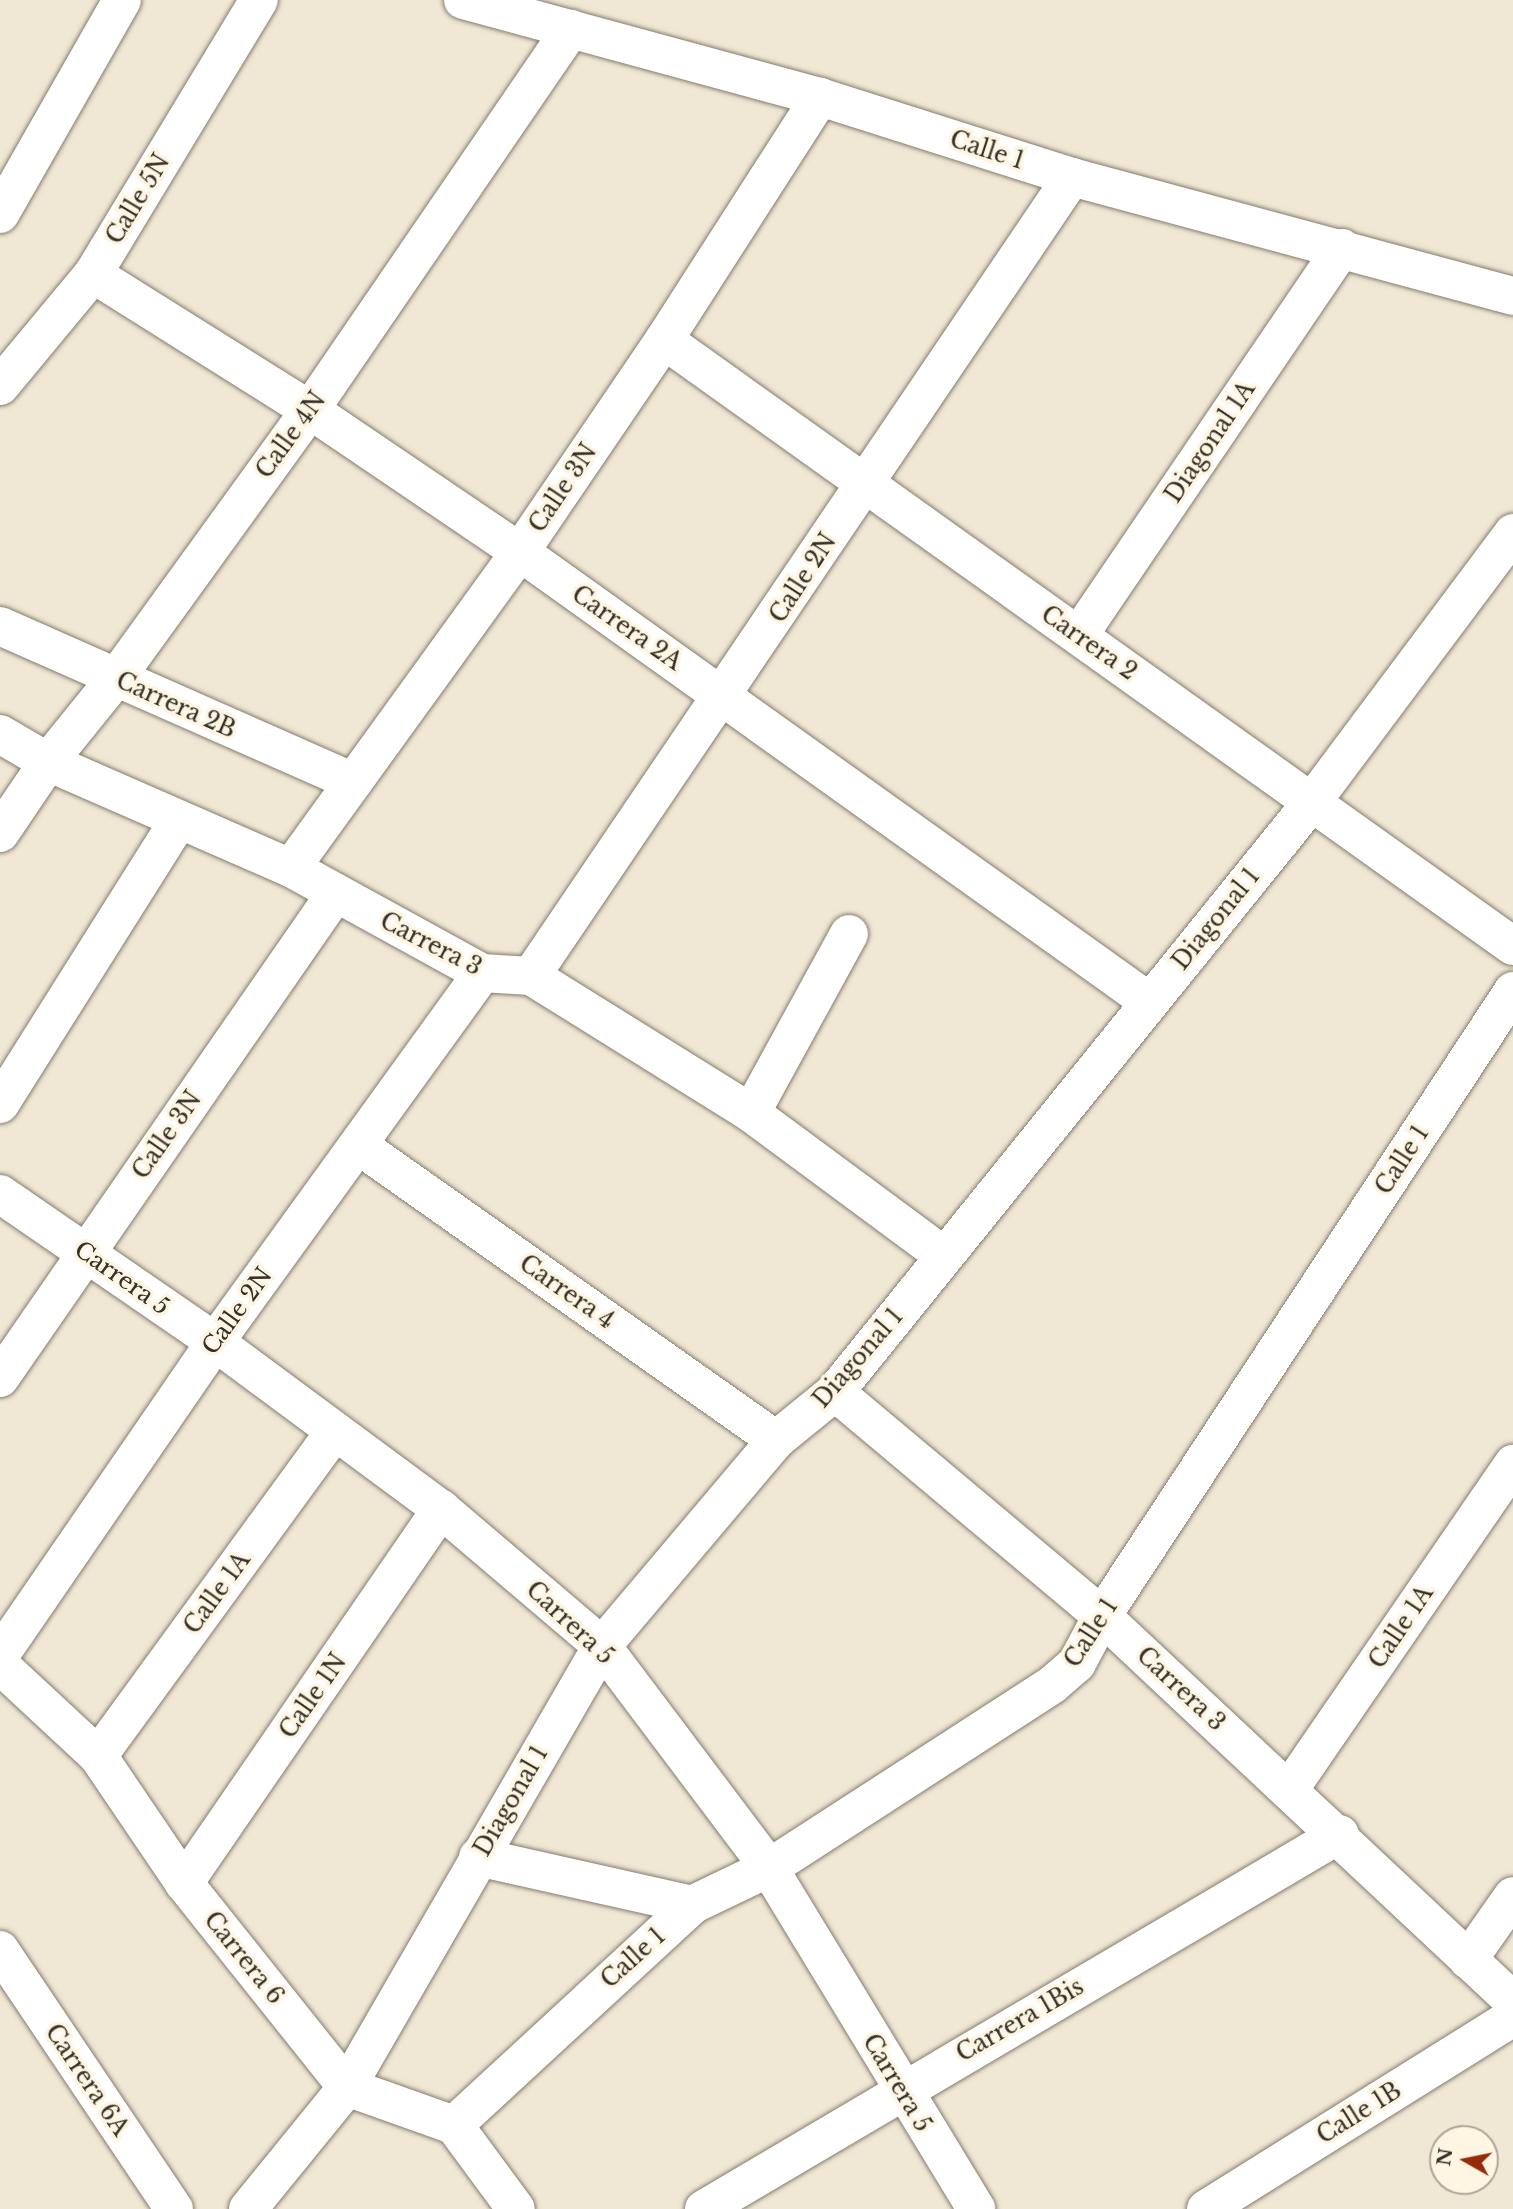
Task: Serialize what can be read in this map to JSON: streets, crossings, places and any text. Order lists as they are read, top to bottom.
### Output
{
  "streets": {
    "street": [
      "Calle 1",
      "Calle 5N",
      "Calle 4N",
      "Diagonal 1A",
      "Calle 3N",
      "Calle 2N",
      "Carrera 2A",
      "Carrera 2",
      "Carrera 2B",
      "Diagonal 1",
      "Carrera 3",
      "Carrera 5",
      "Carrera 4",
      "Calle 1A",
      "Calle 1N",
      "Carrera 6",
      "Carrera 1Bis",
      "Carrera 6A",
      "Calle 1B"
    ]
  },
  "crossings": [
    ["Calle 1", "Calle 4N"],
    ["Calle 1", "Diagonal 1A"],
    ["Calle 1", "Calle 3N"],
    ["Calle 1", "Calle 2N"],
    ["Calle 1", "Carrera 3"],
    ["Calle 1", "Carrera 5"],
    ["Calle 5N", "Carrera 2A"],
    ["Calle 4N", "Carrera 2A"],
    ["Calle 4N", "Carrera 2B"],
    ["Calle 4N", "Carrera 3"],
    ["Diagonal 1A", "Carrera 2"],
    ["Calle 3N", "Carrera 2A"],
    ["Calle 3N", "Carrera 2"],
    ["Calle 3N", "Carrera 2B"],
    ["Calle 3N", "Carrera 3"],
    ["Calle 3N", "Carrera 5"],
    ["Calle 2N", "Carrera 2A"],
    ["Calle 2N", "Carrera 2"],
    ["Calle 2N", "Carrera 3"],
    ["Calle 2N", "Carrera 5"],
    ["Calle 2N", "Carrera 4"],
    ["Carrera 2A", "Diagonal 1"],
    ["Carrera 2", "Diagonal 1"],
    ["Diagonal 1", "Carrera 3"],
    ["Diagonal 1", "Carrera 5"],
    ["Diagonal 1", "Carrera 4"],
    ["Diagonal 1", "Carrera 6"],
    ["Carrera 3", "Calle 1A"],
    ["Carrera 3", "Carrera 1Bis"],
    ["Carrera 5", "Calle 1A"],
    ["Carrera 5", "Calle 1N"],
    ["Carrera 5", "Carrera 1Bis"],
    ["Calle 1A", "Carrera 6"],
    ["Calle 1N", "Carrera 6"]
  ],
  "north": "left"
}
